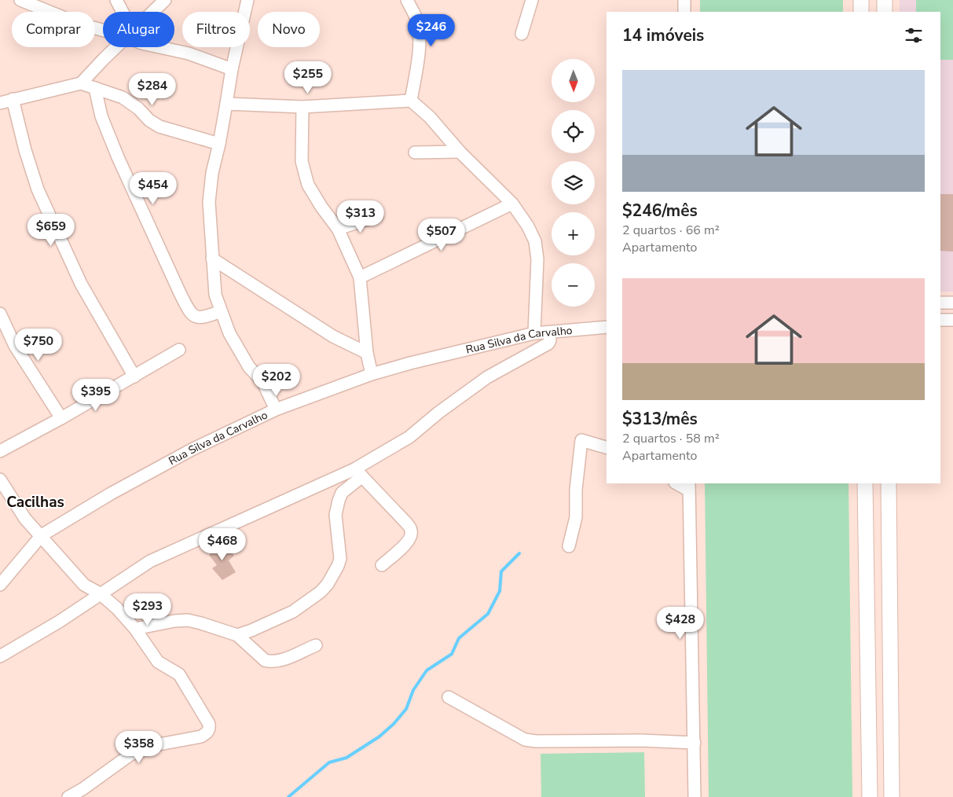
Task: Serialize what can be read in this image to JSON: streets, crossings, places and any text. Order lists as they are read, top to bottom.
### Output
{
  "streets": {
    "street": ["Rua Silva da Carvalho"]
  },
  "districts": ["Cacilhas"],
  "north": "bottom",
  "page": {
    "chip": [
      "Comprar",
      "Alugar",
      "Filtros",
      "Novo"
    ],
    "heading": "14 imóveis",
    "price": [
      "$246",
      "$255",
      "$284",
      "$454",
      "$313",
      "$659",
      "$507",
      "$750",
      "$202",
      "$395",
      "$468",
      "$293",
      "$428",
      "$358"
    ],
    "map_buttons": ["+", "−"],
    "list": [
      {
        "name": "$246/mês",
        "note": "2 quartos · 66 m² · Apartamento"
      },
      {
        "name": "$313/mês",
        "note": "2 quartos · 58 m² · Apartamento"
      }
    ]
  }
}
